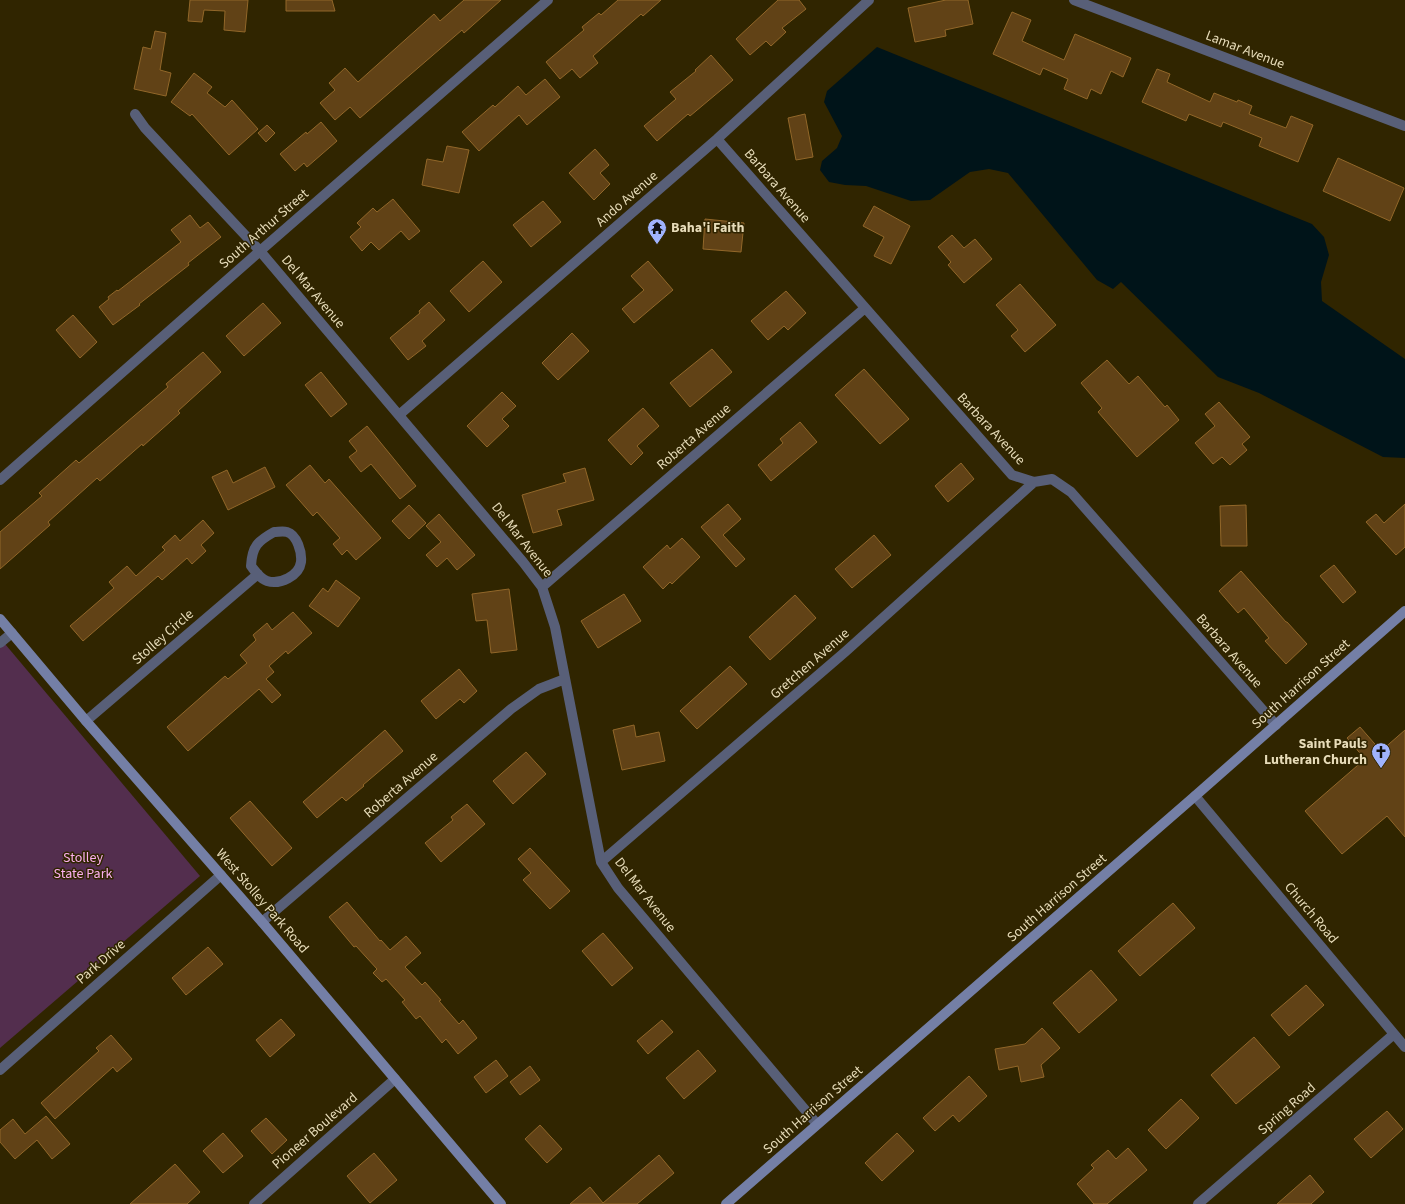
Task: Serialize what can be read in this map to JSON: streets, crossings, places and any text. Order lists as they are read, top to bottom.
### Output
{
  "streets": {
    "main road": ["South Harrison Street", "West Stolley Park Road"],
    "street": [
      "Lamar Avenue",
      "Barbara Avenue",
      "Ando Avenue",
      "South Arthur Street",
      "Del Mar Avenue",
      "Roberta Avenue",
      "Stolley Circle",
      "Gretchen Avenue",
      "Church Road",
      "Park Drive",
      "Spring Road",
      "Pioneer Boulevard"
    ]
  },
  "crossings": [
    ["Barbara Avenue", "Ando Avenue"],
    ["Barbara Avenue", "Roberta Avenue"],
    ["Barbara Avenue", "Gretchen Avenue"],
    ["Barbara Avenue", "South Harrison Street"],
    ["Ando Avenue", "Del Mar Avenue"],
    ["South Arthur Street", "Del Mar Avenue"],
    ["Del Mar Avenue", "Roberta Avenue"],
    ["Del Mar Avenue", "Gretchen Avenue"],
    ["Del Mar Avenue", "South Harrison Street"],
    ["Roberta Avenue", "West Stolley Park Road"],
    ["Stolley Circle", "West Stolley Park Road"],
    ["South Harrison Street", "Church Road"],
    ["West Stolley Park Road", "Park Drive"],
    ["West Stolley Park Road", "Pioneer Boulevard"],
    ["Church Road", "Spring Road"]
  ],
  "parks": ["Stolley State Park"],
  "places": {
    "temple": ["Baha'i Faith"],
    "church": ["Saint Pauls Lutheran Church"]
  }
}
